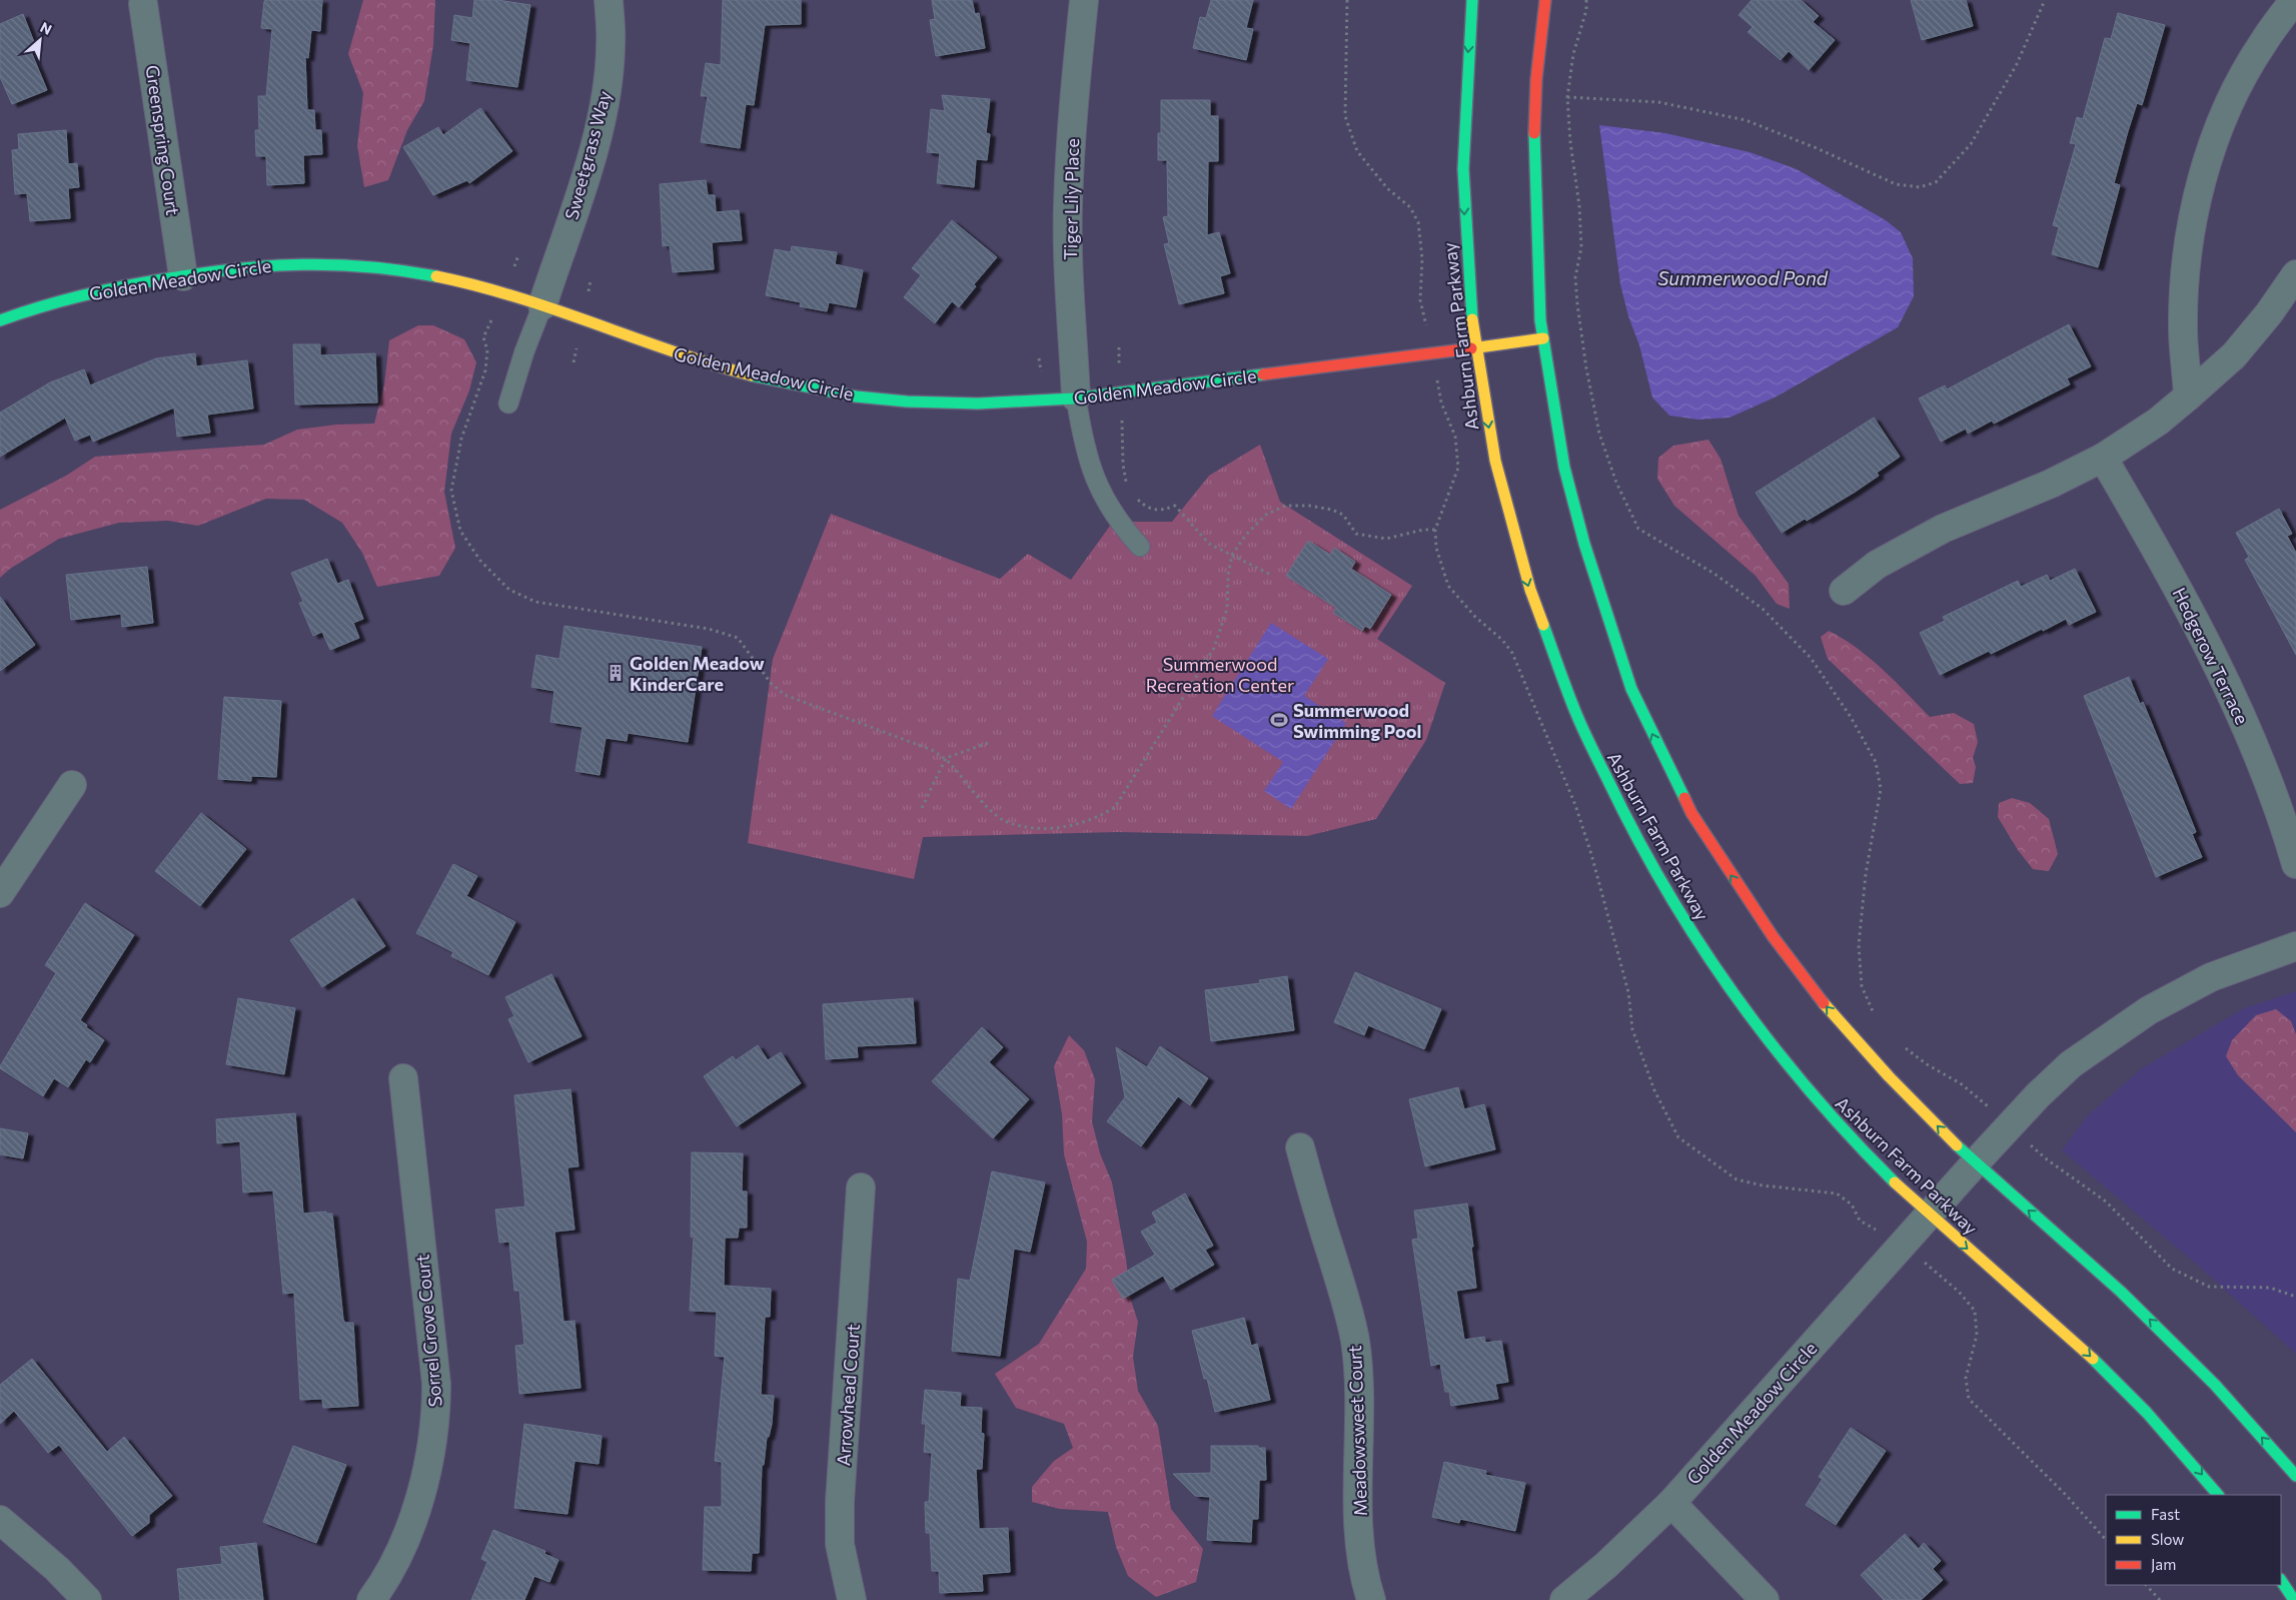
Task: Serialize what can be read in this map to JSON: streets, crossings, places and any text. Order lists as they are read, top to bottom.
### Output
{
  "streets": {
    "main road": ["Golden Meadow Circle", "Ashburn Farm Parkway"],
    "street": [
      "Greenspring Court",
      "Sweetgrass Way",
      "Tiger Lily Place",
      "Hedgerow Terrace",
      "Sorrel Grove Court",
      "Arrowhead Court",
      "Meadowsweet Court"
    ]
  },
  "crossings": [
    ["Greenspring Court", "Golden Meadow Circle"],
    ["Sweetgrass Way", "Golden Meadow Circle"],
    ["Tiger Lily Place", "Golden Meadow Circle"],
    ["Golden Meadow Circle", "Ashburn Farm Parkway"]
  ],
  "water": ["Summerwood Pond"],
  "parks": ["Summerwood Recreation Center"],
  "places": {
    "building": ["Golden Meadow KinderCare"],
    "sports": ["Summerwood Swimming Pool"]
  },
  "legend": ["Fast", "Slow", "Jam"],
  "north": "top right"
}
